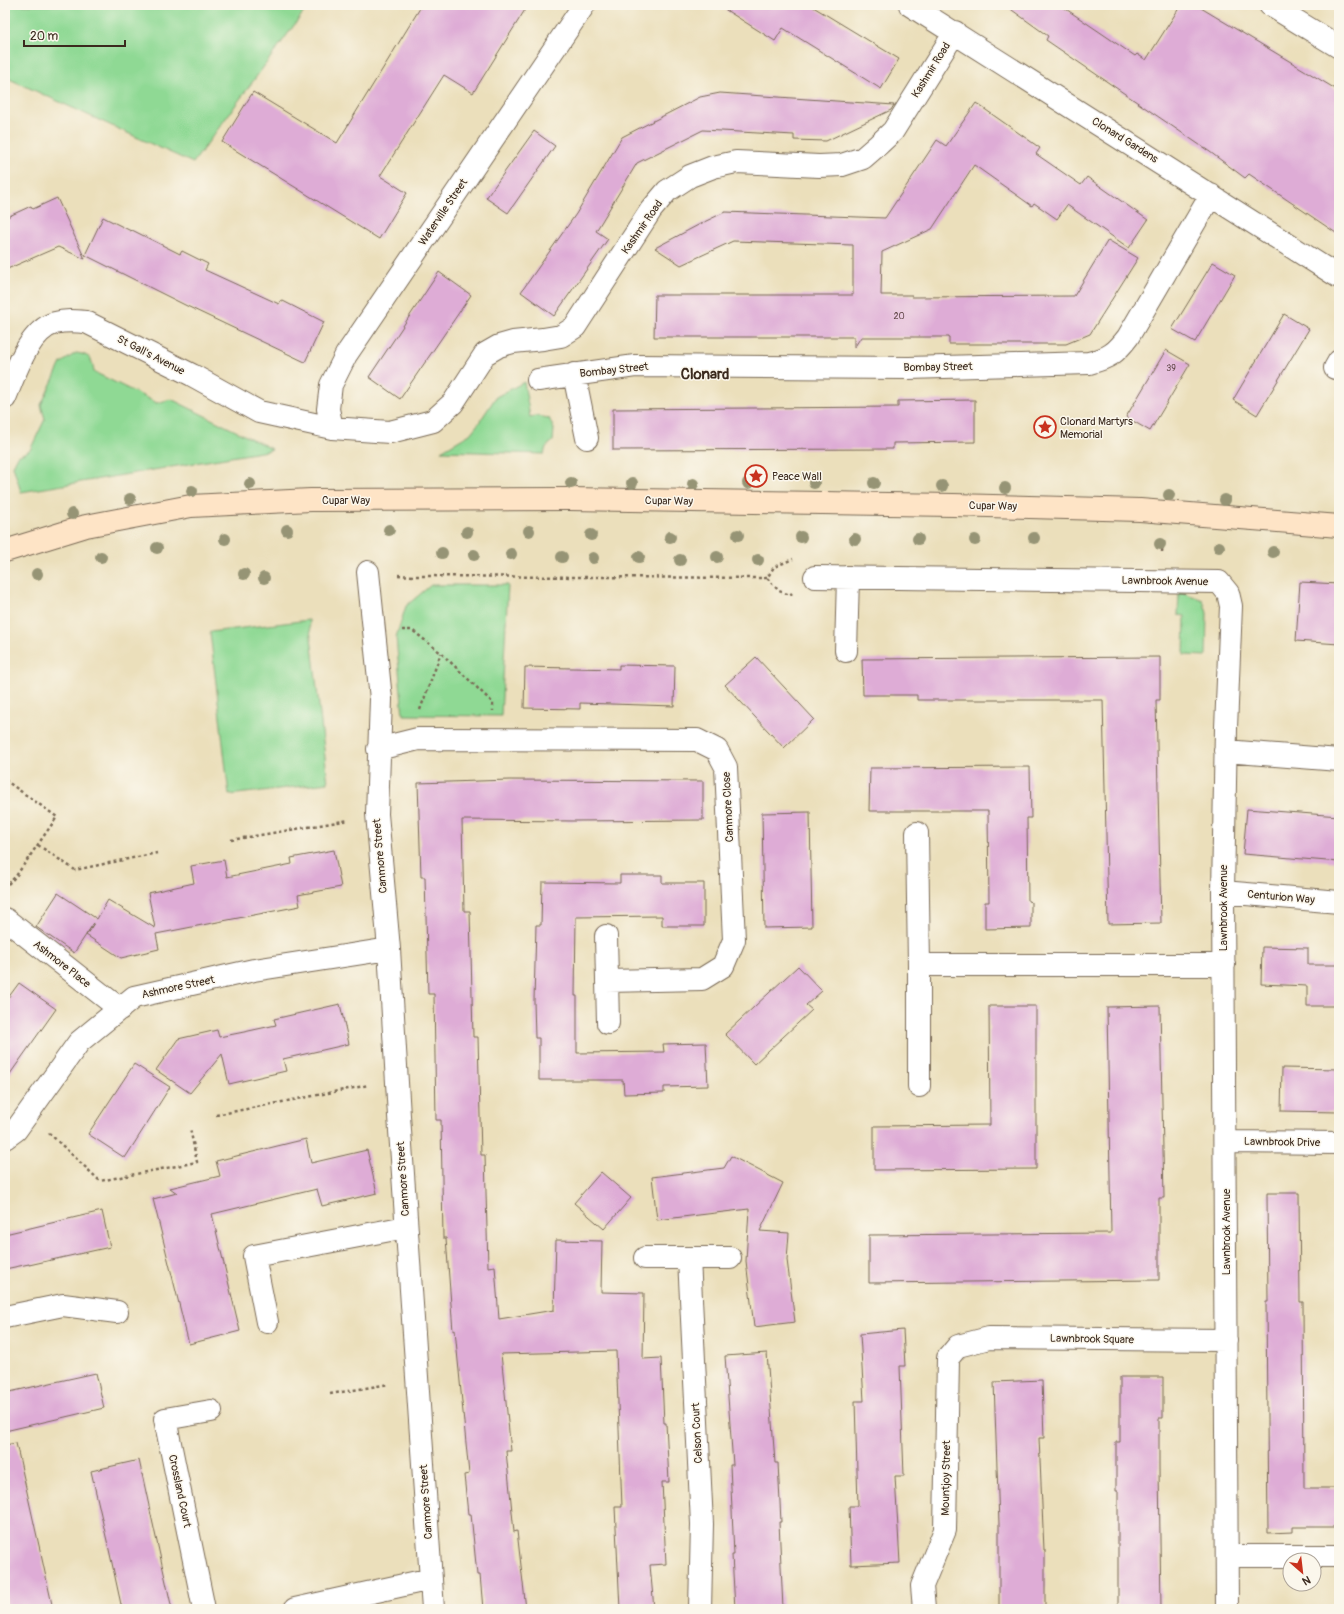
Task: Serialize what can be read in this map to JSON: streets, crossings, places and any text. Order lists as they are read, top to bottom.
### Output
{
  "streets": {
    "street": [
      "Kashmir Road",
      "Clonard Gardens",
      "Waterville Street",
      "St Gall's Avenue",
      "Bombay Street",
      "Cupar Way",
      "Lawnbrook Avenue",
      "Canmore Close",
      "Canmore Street",
      "Centurion Way",
      "Ashmore Place",
      "Ashmore Street",
      "Lawnbrook Drive",
      "Lawnbrook Square",
      "Celson Court",
      "Mountjoy Street",
      "Crossland Court"
    ]
  },
  "crossings": [
    ["Kashmir Road", "Clonard Gardens"],
    ["Kashmir Road", "Waterville Street"],
    ["Kashmir Road", "St Gall's Avenue"],
    ["Clonard Gardens", "Bombay Street"],
    ["Waterville Street", "St Gall's Avenue"],
    ["Lawnbrook Avenue", "Centurion Way"],
    ["Lawnbrook Avenue", "Lawnbrook Drive"],
    ["Lawnbrook Avenue", "Lawnbrook Square"],
    ["Canmore Close", "Canmore Street"],
    ["Canmore Street", "Ashmore Street"],
    ["Ashmore Place", "Ashmore Street"],
    ["Lawnbrook Square", "Mountjoy Street"]
  ],
  "districts": ["Clonard"],
  "places": {
    "place": ["Clonard Martyrs Memorial", "Peace Wall"]
  },
  "house_numbers": ["20", "39"],
  "scale_bar": "20 m",
  "north": "bottom right"
}
